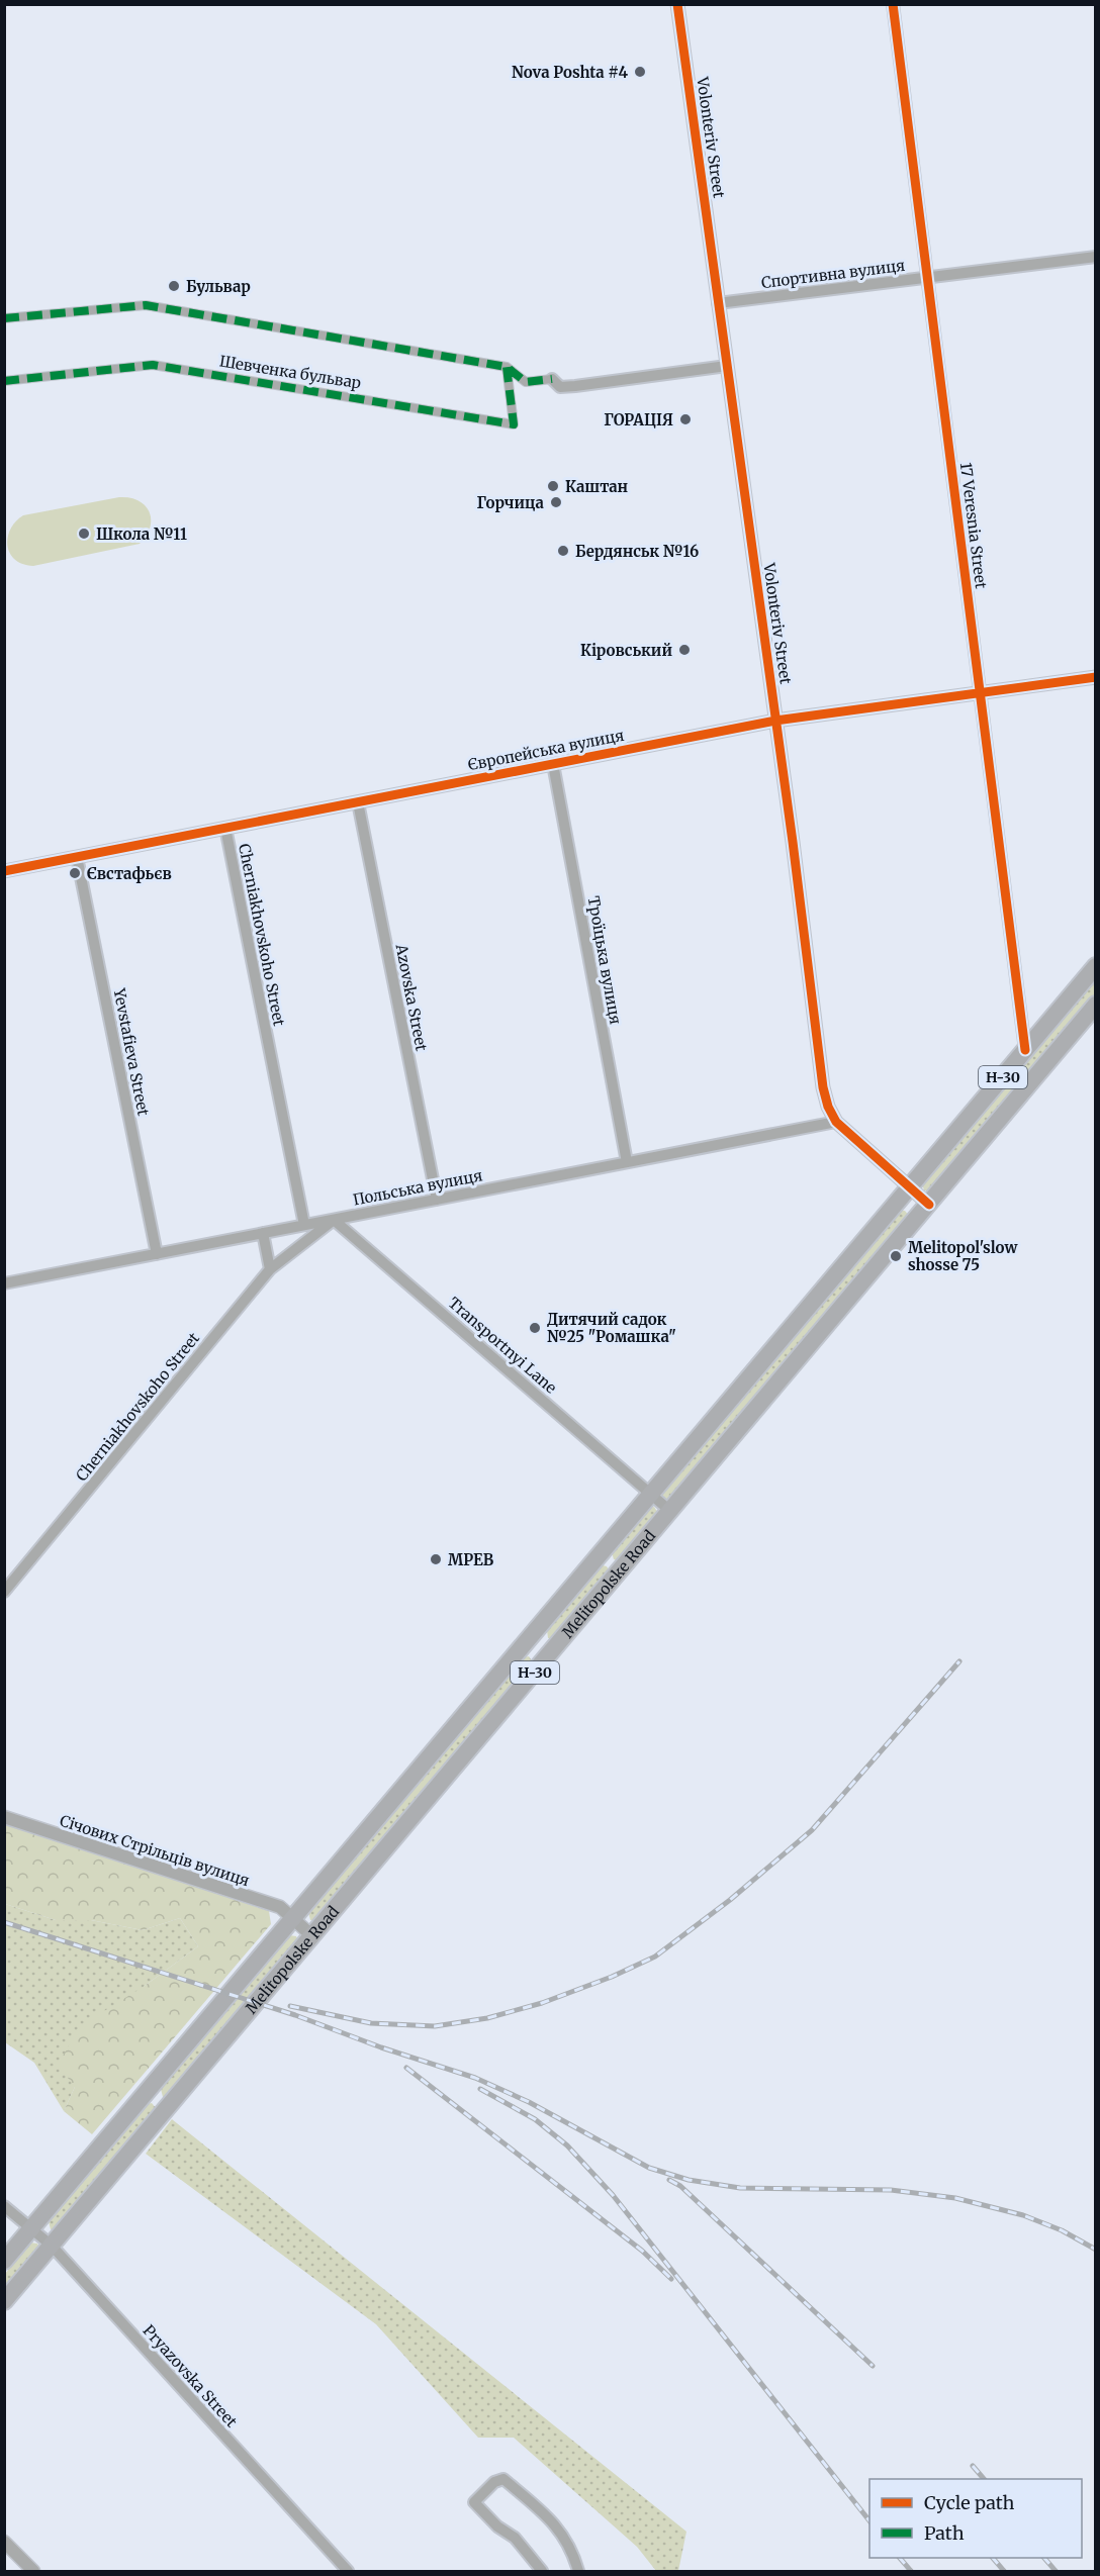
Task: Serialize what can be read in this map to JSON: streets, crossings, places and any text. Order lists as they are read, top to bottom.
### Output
{
  "streets": {
    "main road": ["Н-30", "Melitopolske Road"],
    "street": [
      "Volonteriv Street",
      "Спортивна вулиця",
      "Шевченка бульвар",
      "17 Veresnia Street",
      "Європейська вулиця",
      "Cherniakhovskoho Street",
      "Троїцька вулиця",
      "Azovska Street",
      "Yevstafieva Street",
      "Польська вулиця",
      "Transportnyi Lane",
      "Січових Стрільців вулиця",
      "Pryazovska Street"
    ]
  },
  "crossings": [
    ["Volonteriv Street", "Спортивна вулиця"],
    ["Volonteriv Street", "Європейська вулиця"],
    ["Volonteriv Street", "Польська вулиця"],
    ["Volonteriv Street", "Melitopolske Road"],
    ["Спортивна вулиця", "17 Veresnia Street"],
    ["17 Veresnia Street", "Європейська вулиця"],
    ["17 Veresnia Street", "Melitopolske Road"],
    ["Європейська вулиця", "Cherniakhovskoho Street"],
    ["Європейська вулиця", "Троїцька вулиця"],
    ["Європейська вулиця", "Azovska Street"],
    ["Європейська вулиця", "Yevstafieva Street"],
    ["Cherniakhovskoho Street", "Польська вулиця"],
    ["Cherniakhovskoho Street", "Transportnyi Lane"],
    ["Троїцька вулиця", "Польська вулиця"],
    ["Azovska Street", "Польська вулиця"],
    ["Yevstafieva Street", "Польська вулиця"],
    ["Польська вулиця", "Transportnyi Lane"],
    ["Transportnyi Lane", "Melitopolske Road"],
    ["Melitopolske Road", "Січових Стрільців вулиця"],
    ["Melitopolske Road", "Pryazovska Street"]
  ],
  "places": [
    "Nova Poshta #4",
    "Бульвар",
    "ГОРАЦІЯ",
    "Каштан",
    "Горчица",
    "Школа №11",
    "Бердянськ №16",
    "Кіровський",
    "Євстафьєв",
    "Melitopol'slow shosse 75",
    "Дитячий садок №25 \"Ромашка\"",
    "МРЕВ"
  ],
  "legend": ["Cycle path", "Path"]
}
